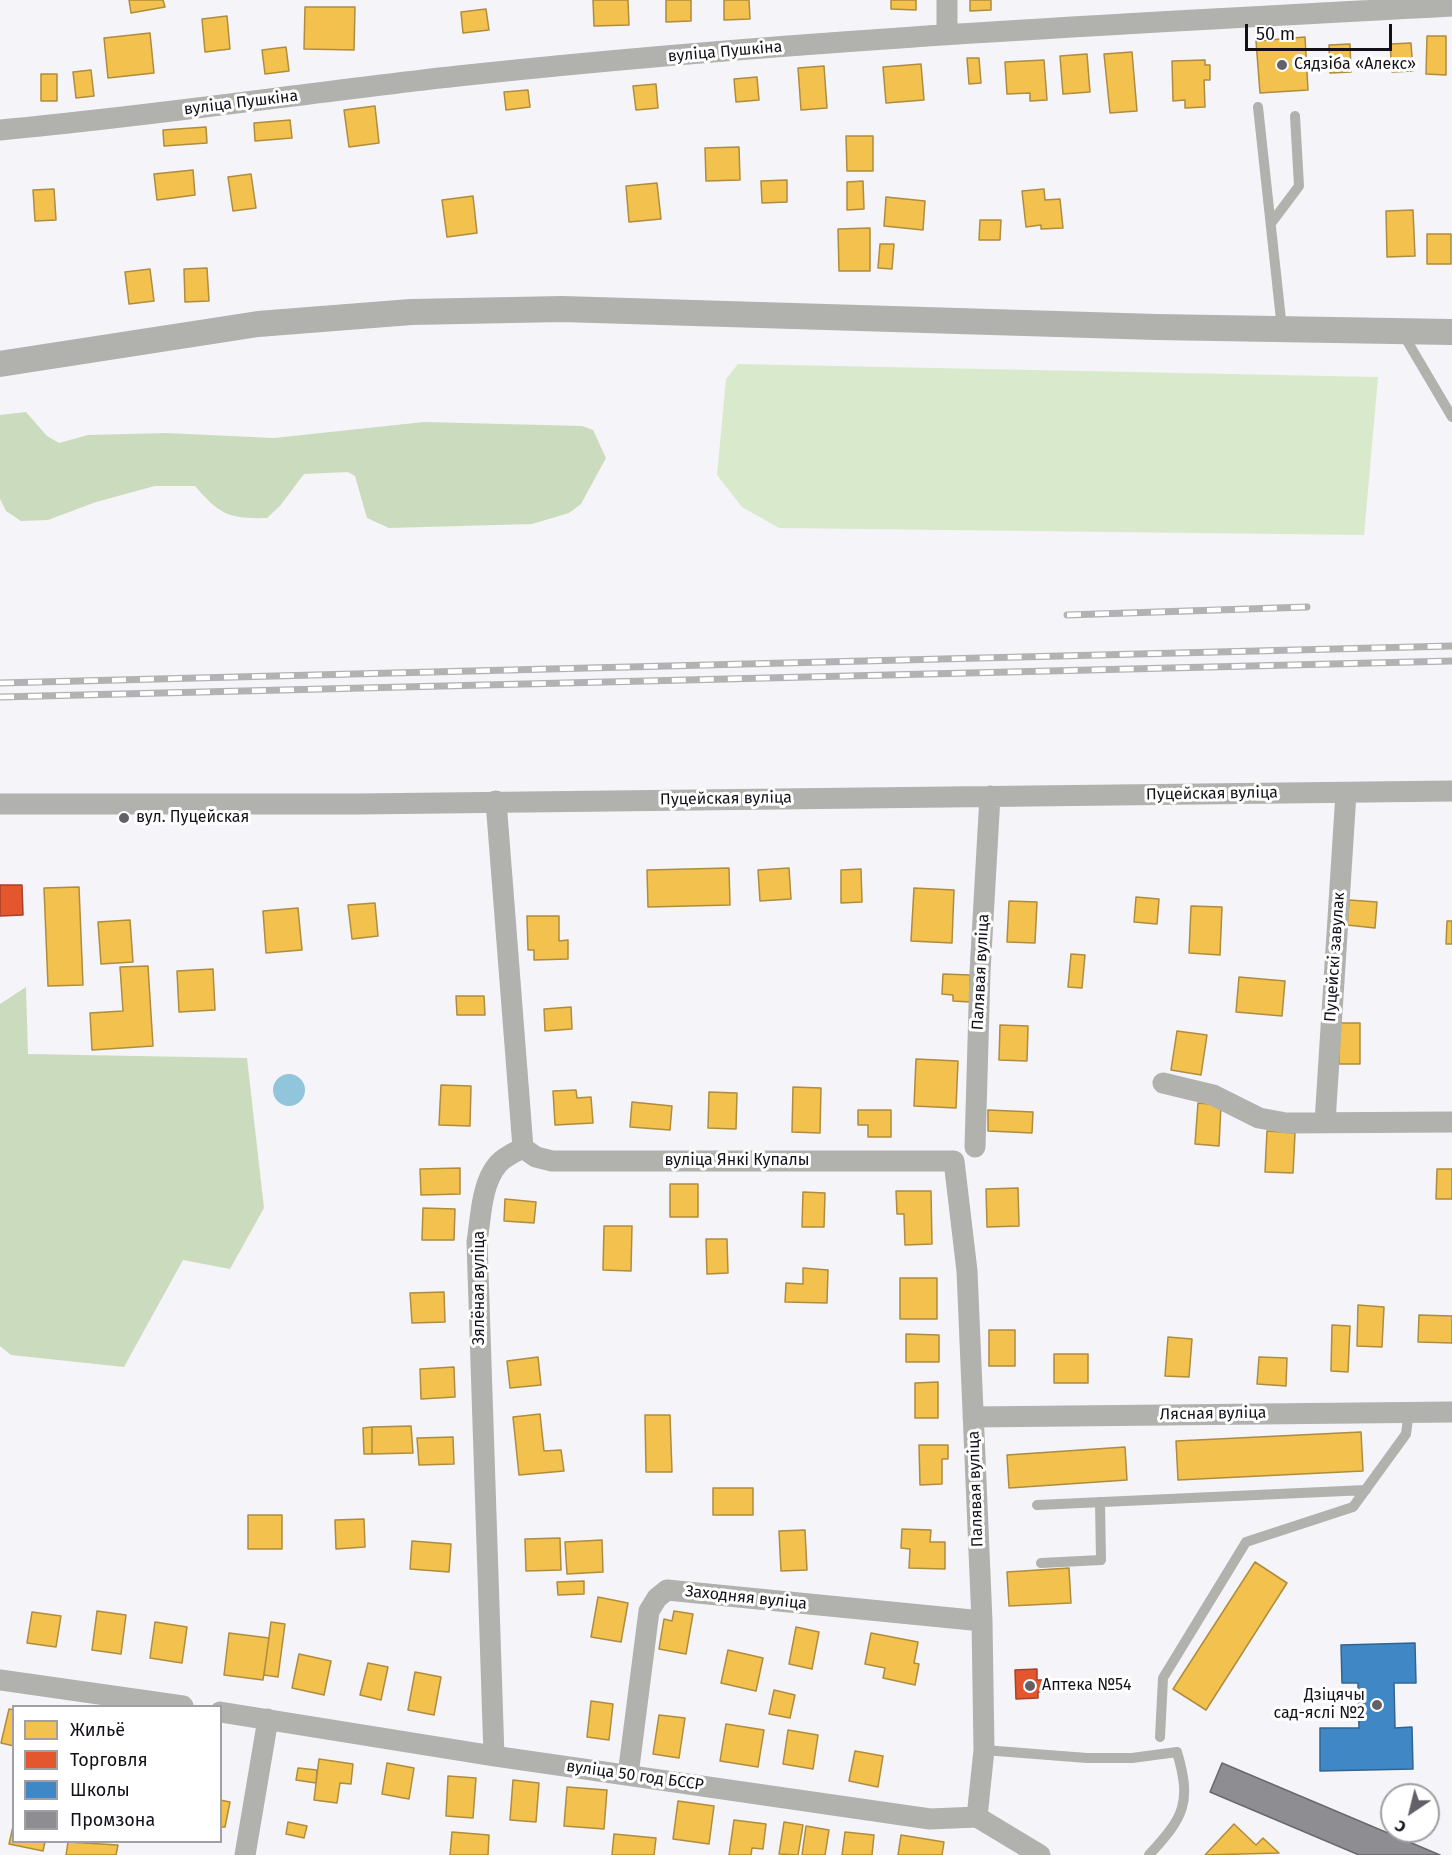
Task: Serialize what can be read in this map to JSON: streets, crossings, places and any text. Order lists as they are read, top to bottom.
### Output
{
  "streets": {
    "street": [
      "вуліца Пушкіна",
      "Пуцейская вуліца",
      "Пуцейскі завулак",
      "Палявая вуліца",
      "вуліца Янкі Купалы",
      "Зялёная вуліца",
      "Лясная вуліца",
      "Заходняя вуліца",
      "вуліца 50 год БССР"
    ]
  },
  "crossings": [
    ["Пуцейская вуліца", "Пуцейскі завулак"],
    ["Пуцейская вуліца", "Палявая вуліца"],
    ["Палявая вуліца", "вуліца Янкі Купалы"],
    ["Палявая вуліца", "Лясная вуліца"],
    ["Палявая вуліца", "Заходняя вуліца"],
    ["Палявая вуліца", "вуліца 50 год БССР"],
    ["вуліца Янкі Купалы", "Зялёная вуліца"],
    ["Зялёная вуліца", "вуліца 50 год БССР"],
    ["Заходняя вуліца", "вуліца 50 год БССР"]
  ],
  "places": [
    "Сядзіба «Алекс»",
    "вул. Пуцейская",
    "Аптека №54",
    "Дзіцячы сад-яслі №2"
  ],
  "legend": [
    "Жильё",
    "Торговля",
    "Школы",
    "Промзона"
  ],
  "scale_bar": "50 m",
  "north": "bottom left"
}
